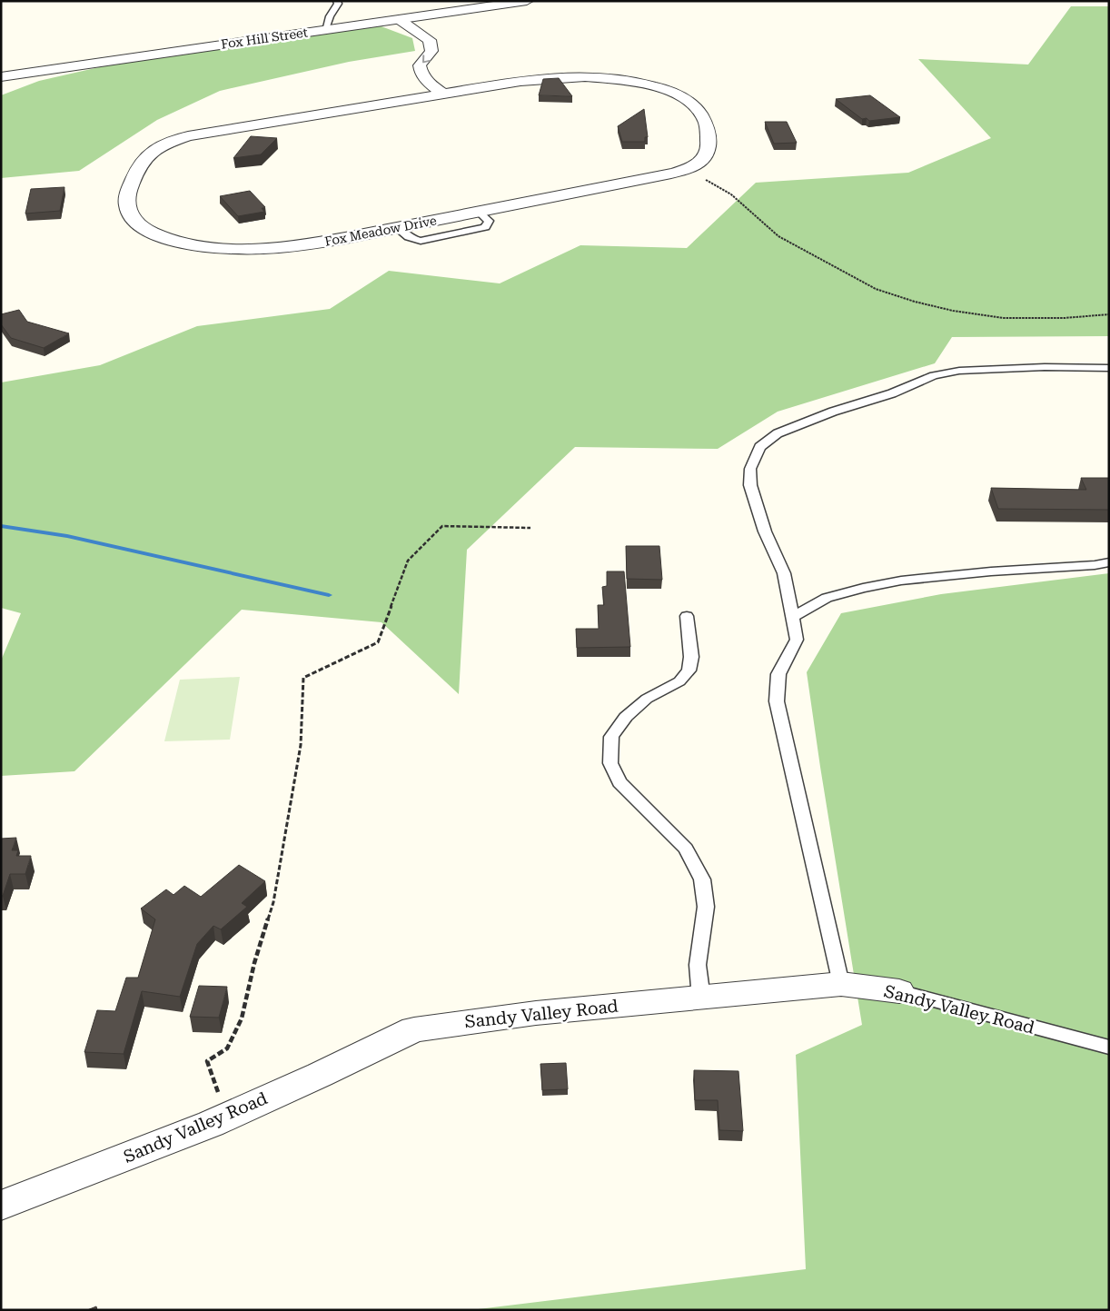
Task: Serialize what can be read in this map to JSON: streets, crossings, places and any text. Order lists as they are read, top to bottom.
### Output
{
  "streets": {
    "street": ["Fox Hill Street", "Fox Meadow Drive", "Sandy Valley Road"]
  }
}
